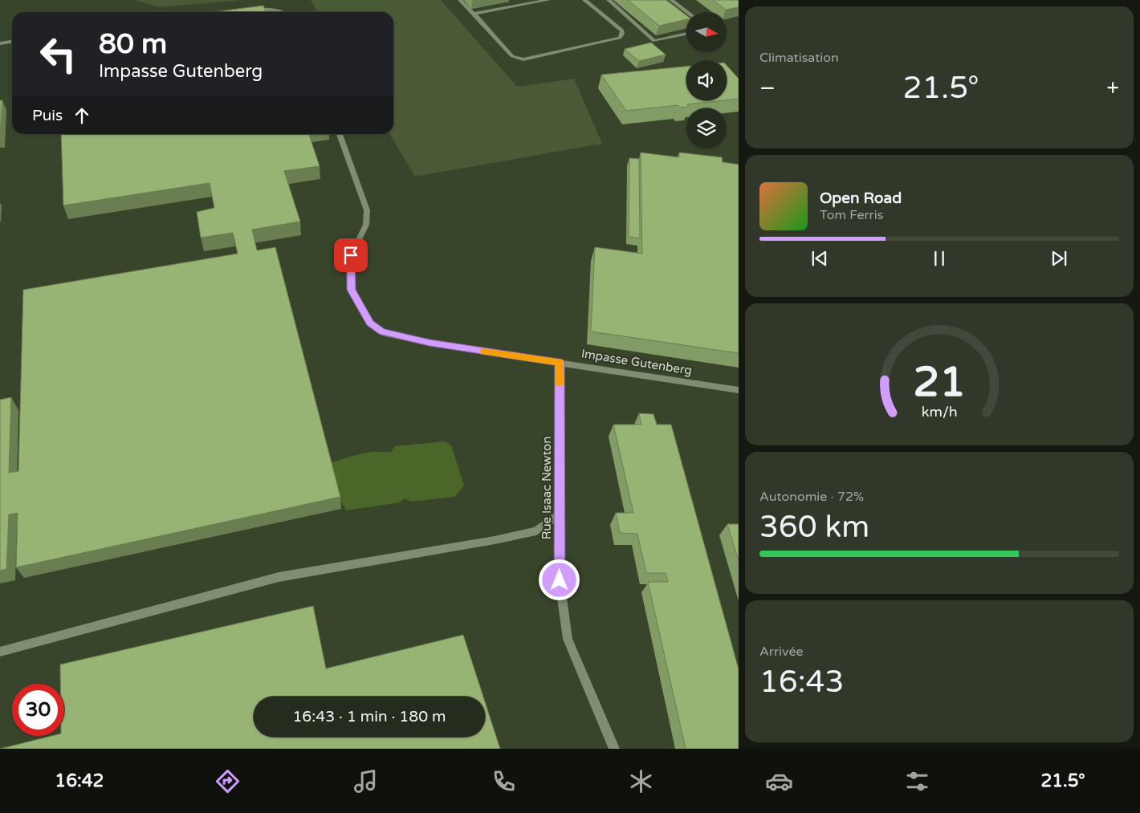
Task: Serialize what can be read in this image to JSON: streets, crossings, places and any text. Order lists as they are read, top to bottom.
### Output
{
  "streets": {
    "street": ["Impasse Gutenberg", "Rue Isaac Newton"]
  },
  "crossings": [
    ["Impasse Gutenberg", "Rue Isaac Newton"]
  ],
  "north": "right",
  "page": {
    "tile": [
      "Climatisation",
      ["Autonomie · 72%", "360 km"],
      ["Arrivée", "16:43"]
    ],
    "turn": ["80 m", "Impasse Gutenberg"],
    "heat": ["−", "21.5°", "+"],
    "then": "Puis",
    "song": ["Open Road", "Tom Ferris"],
    "limit": "30",
    "trip": "16:43 · 1 min · 180 m",
    "tabs": ["16:42", "21.5°"],
    "gauge": ["21", "km/h"]
  }
}
